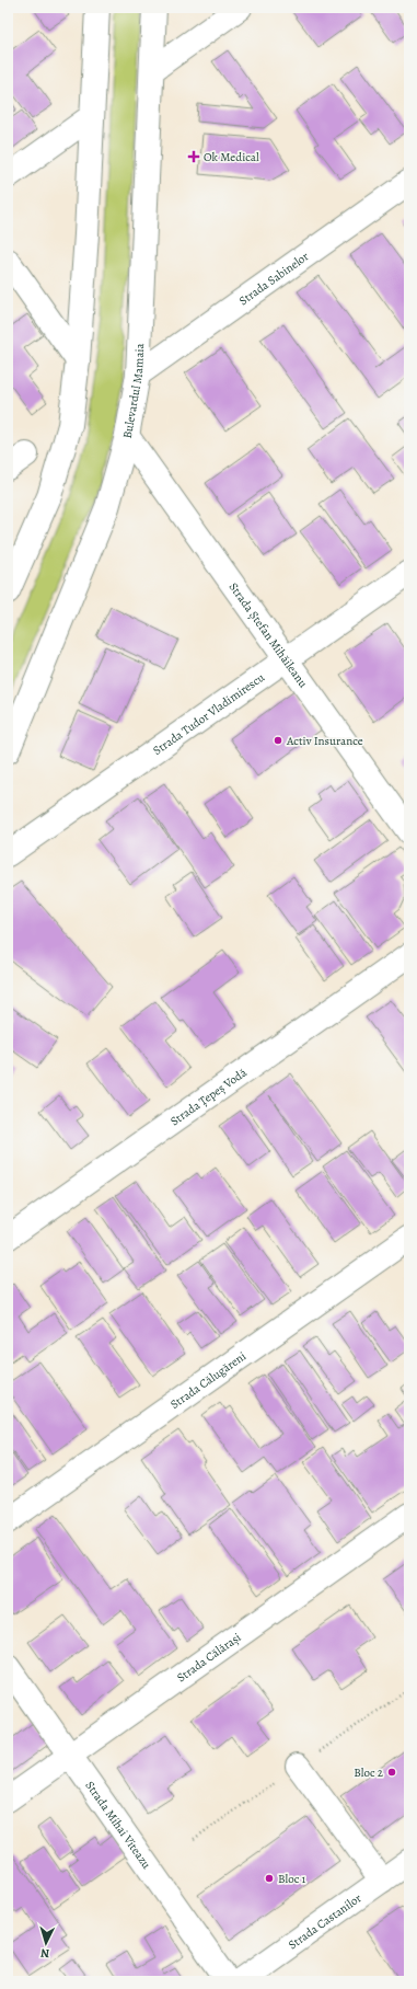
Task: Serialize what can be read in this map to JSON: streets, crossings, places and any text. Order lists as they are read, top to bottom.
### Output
{
  "streets": {
    "street": [
      "Strada Sabinelor",
      "Bulevardul Mamaia",
      "Strada Ștefan Mihăileanu",
      "Strada Tudor Vladimirescu",
      "Strada Țepeș Vodă",
      "Strada Călugăreni",
      "Strada Călărași",
      "Strada Mihai Viteazu",
      "Strada Castanilor"
    ]
  },
  "crossings": [
    ["Strada Sabinelor", "Bulevardul Mamaia"],
    ["Bulevardul Mamaia", "Strada Ștefan Mihăileanu"],
    ["Strada Ștefan Mihăileanu", "Strada Tudor Vladimirescu"],
    ["Strada Călărași", "Strada Mihai Viteazu"]
  ],
  "places": {
    "health": ["Ok Medical"],
    "other": ["Activ Insurance", "Bloc 2", "Bloc 1"]
  },
  "north": "bottom"
}
